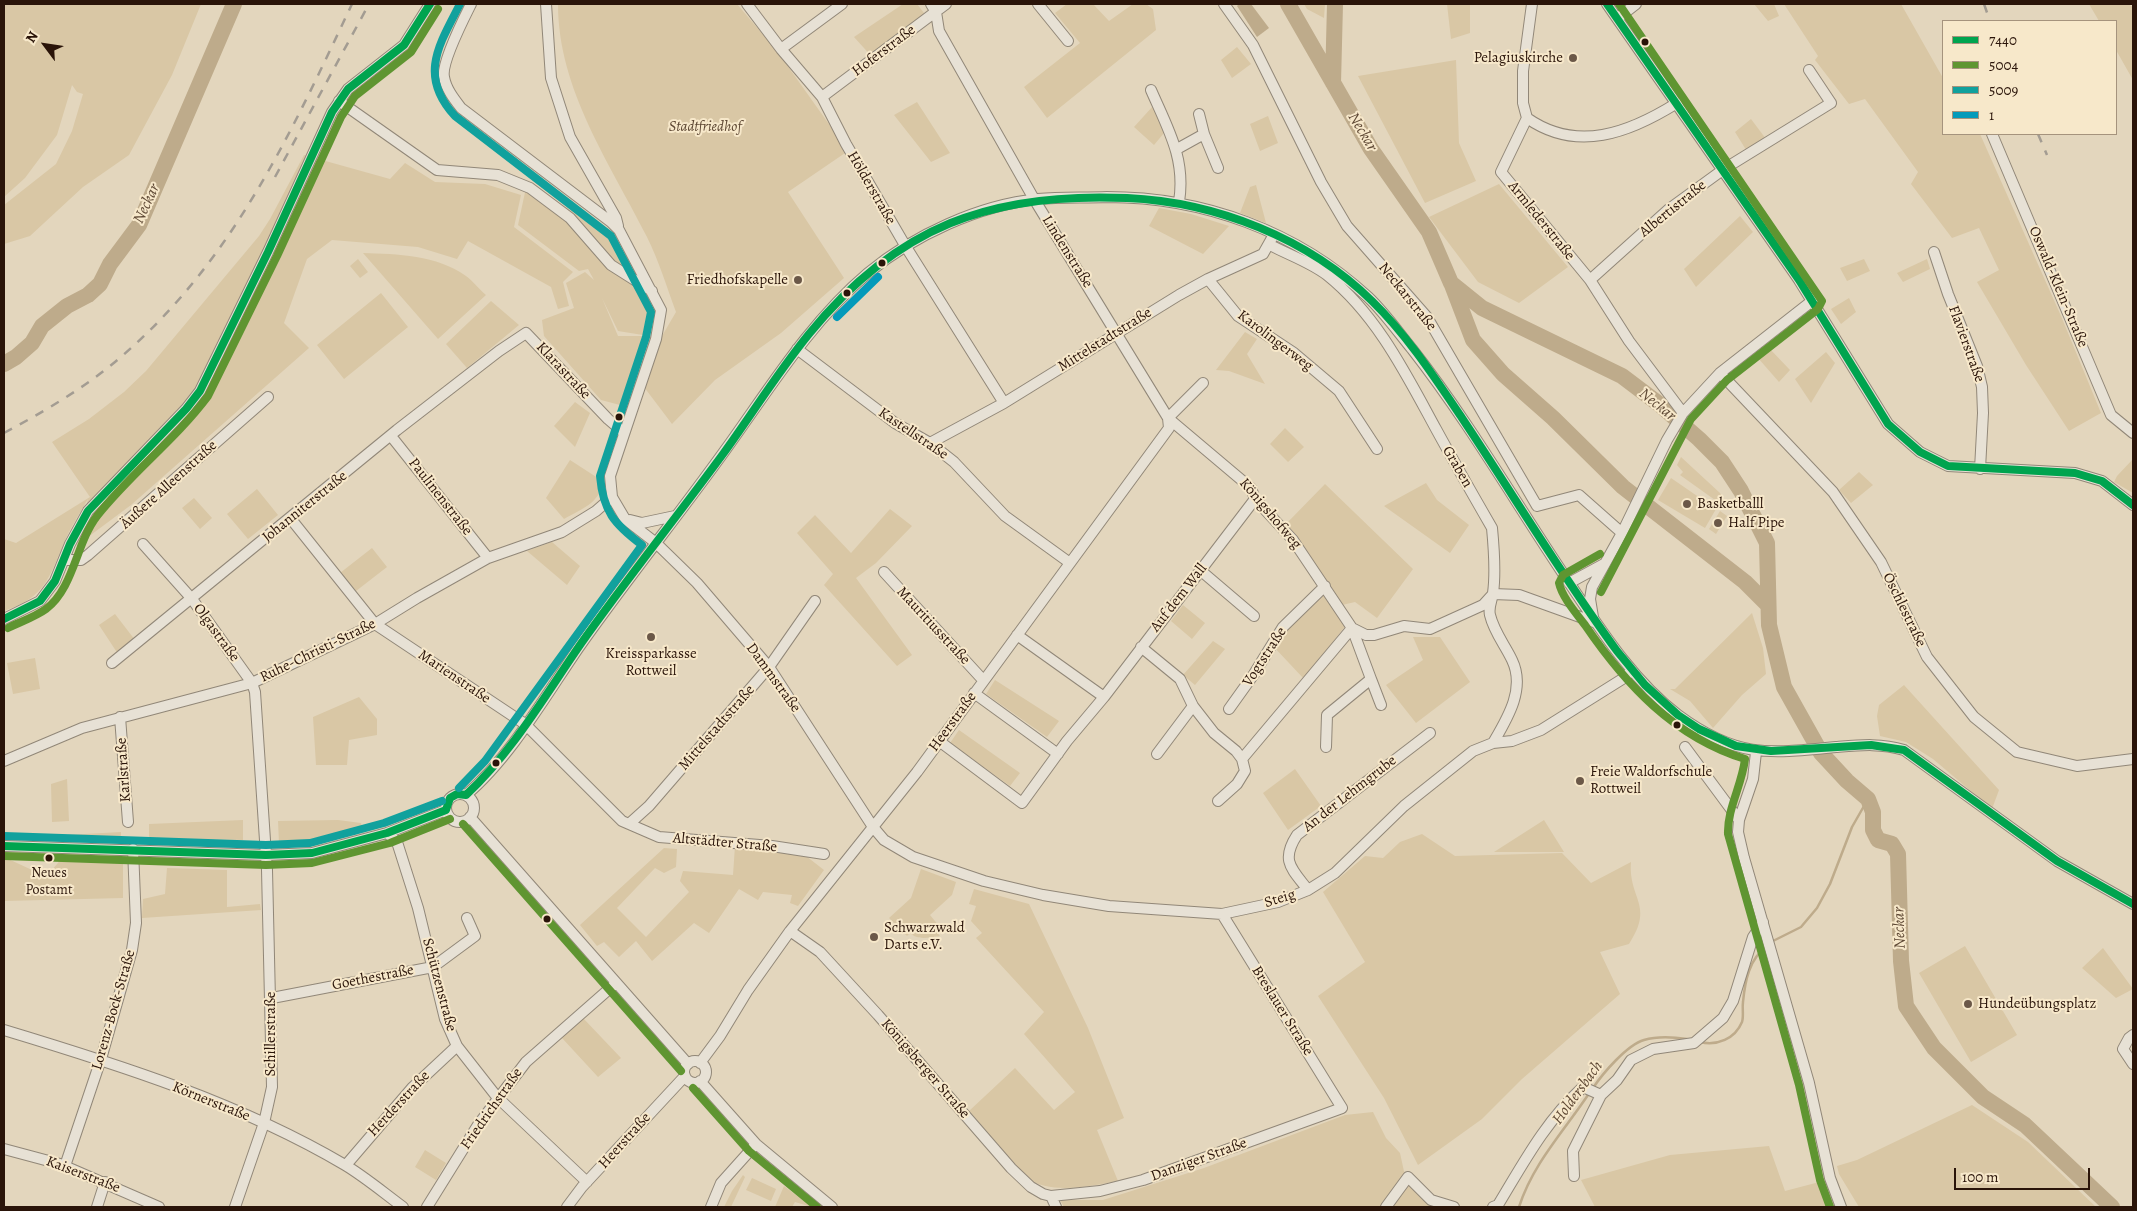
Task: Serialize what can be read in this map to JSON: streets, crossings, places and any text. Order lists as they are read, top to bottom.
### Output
{
  "streets": {
    "street": [
      "Hoferstraße",
      "Hölderstraße",
      "Albertistraße",
      "Armlederstraße",
      "Lindenstraße",
      "Oswald-Klein-Straße",
      "Neckarstraße",
      "Mittelstadtstraße",
      "Karolingerweg",
      "Flavierstraße",
      "Klarastraße",
      "Kastellstraße",
      "Graben",
      "Äußere Alleenstraße",
      "Paulinenstraße",
      "Johanniterstraße",
      "Königshofweg",
      "Auf dem Wall",
      "Öschlestraße",
      "Mauritiusstraße",
      "Olgastraße",
      "Ruhe-Christi-Straße",
      "Vogtstraße",
      "Marienstraße",
      "Dammstraße",
      "Heerstraße",
      "Karlstraße",
      "An der Lehmgrube",
      "Altstädter Straße",
      "Steig",
      "Goethestraße",
      "Schützenstraße",
      "Lorenz-Bock-Straße",
      "Breslauer Straße",
      "Schillerstraße",
      "Königsberger Straße",
      "Körnerstraße",
      "Herderstraße",
      "Friedrichstraße",
      "Danziger Straße",
      "Kaiserstraße"
    ]
  },
  "crossings": [
    ["Hoferstraße", "Hölderstraße"],
    ["Hoferstraße", "Lindenstraße"],
    ["Hölderstraße", "Mittelstadtstraße"],
    ["Albertistraße", "Armlederstraße"],
    ["Lindenstraße", "Mittelstadtstraße"],
    ["Lindenstraße", "Königshofweg"],
    ["Lindenstraße", "Heerstraße"],
    ["Mittelstadtstraße", "Karolingerweg"],
    ["Mittelstadtstraße", "Kastellstraße"],
    ["Mittelstadtstraße", "Graben"],
    ["Mittelstadtstraße", "Marienstraße"],
    ["Mittelstadtstraße", "Dammstraße"],
    ["Mittelstadtstraße", "Altstädter Straße"],
    ["Klarastraße", "Johanniterstraße"],
    ["Kastellstraße", "Heerstraße"],
    ["Graben", "Steig"],
    ["Paulinenstraße", "Johanniterstraße"],
    ["Paulinenstraße", "Ruhe-Christi-Straße"],
    ["Johanniterstraße", "Olgastraße"],
    ["Johanniterstraße", "Marienstraße"],
    ["Königshofweg", "Auf dem Wall"],
    ["Königshofweg", "Vogtstraße"],
    ["Königshofweg", "Heerstraße"],
    ["Auf dem Wall", "Heerstraße"],
    ["Mauritiusstraße", "Heerstraße"],
    ["Olgastraße", "Ruhe-Christi-Straße"],
    ["Olgastraße", "Schillerstraße"],
    ["Ruhe-Christi-Straße", "Marienstraße"],
    ["Ruhe-Christi-Straße", "Karlstraße"],
    ["Marienstraße", "Altstädter Straße"],
    ["Dammstraße", "Heerstraße"],
    ["Dammstraße", "Steig"],
    ["Heerstraße", "Steig"],
    ["Heerstraße", "Schützenstraße"],
    ["Heerstraße", "Königsberger Straße"],
    ["An der Lehmgrube", "Steig"],
    ["Steig", "Breslauer Straße"],
    ["Goethestraße", "Schützenstraße"],
    ["Goethestraße", "Schillerstraße"],
    ["Schützenstraße", "Herderstraße"],
    ["Schützenstraße", "Friedrichstraße"],
    ["Lorenz-Bock-Straße", "Körnerstraße"],
    ["Lorenz-Bock-Straße", "Kaiserstraße"],
    ["Breslauer Straße", "Danziger Straße"],
    ["Schillerstraße", "Körnerstraße"],
    ["Königsberger Straße", "Danziger Straße"],
    ["Körnerstraße", "Herderstraße"]
  ],
  "water": ["Neckar", "Holdersbach"],
  "parks": ["Stadtfriedhof"],
  "places": [
    "Pelagiuskirche",
    "Friedhofskapelle",
    "Basketballl",
    "Half Pipe",
    "Kreissparkasse Rottweil",
    "Freie Waldorfschule Rottweil",
    "Neues Postamt",
    "Schwarzwald Darts e.V.",
    "Hundeübungsplatz"
  ],
  "lines": [
    "transit line 7440",
    "transit line 5004",
    "transit line 5009",
    "transit line 1"
  ],
  "legend": [
    "7440",
    "5004",
    "5009",
    "1"
  ],
  "scale_bar": "100 m",
  "north": "top left"
}
